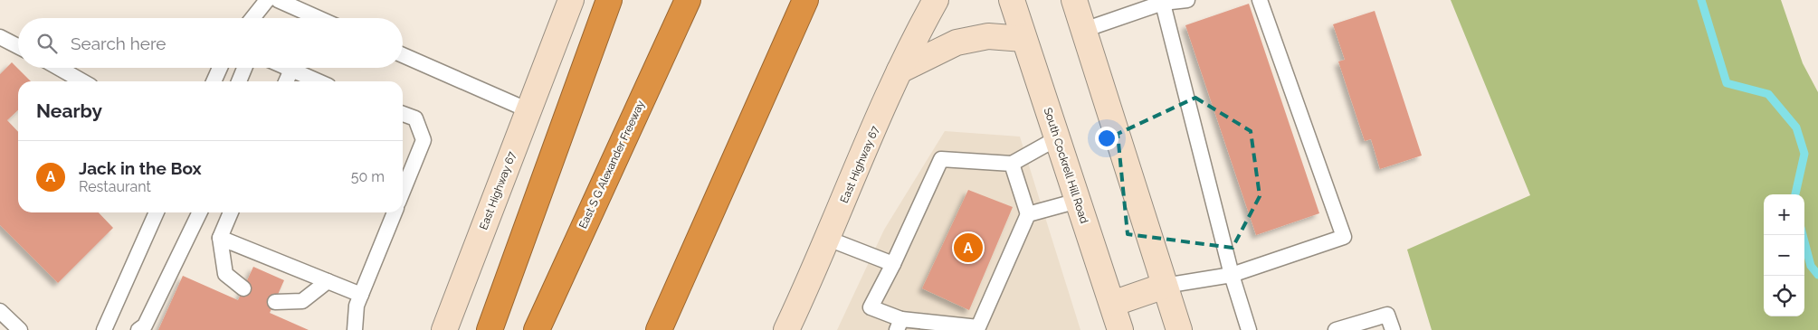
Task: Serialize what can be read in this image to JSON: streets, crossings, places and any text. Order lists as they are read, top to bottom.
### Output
{
  "streets": {
    "highway": ["East S G Alexander Freeway"],
    "main road": ["East Highway 67", "South Cockrell Hill Road"]
  },
  "page": {
    "search": "Search here",
    "heading": "Nearby",
    "list": [
      {
        "mark": "A",
        "name": "Jack in the Box",
        "note": "Restaurant",
        "value": "50 m"
      }
    ],
    "map_buttons": ["+", "−"],
    "pins": "A"
  }
}
